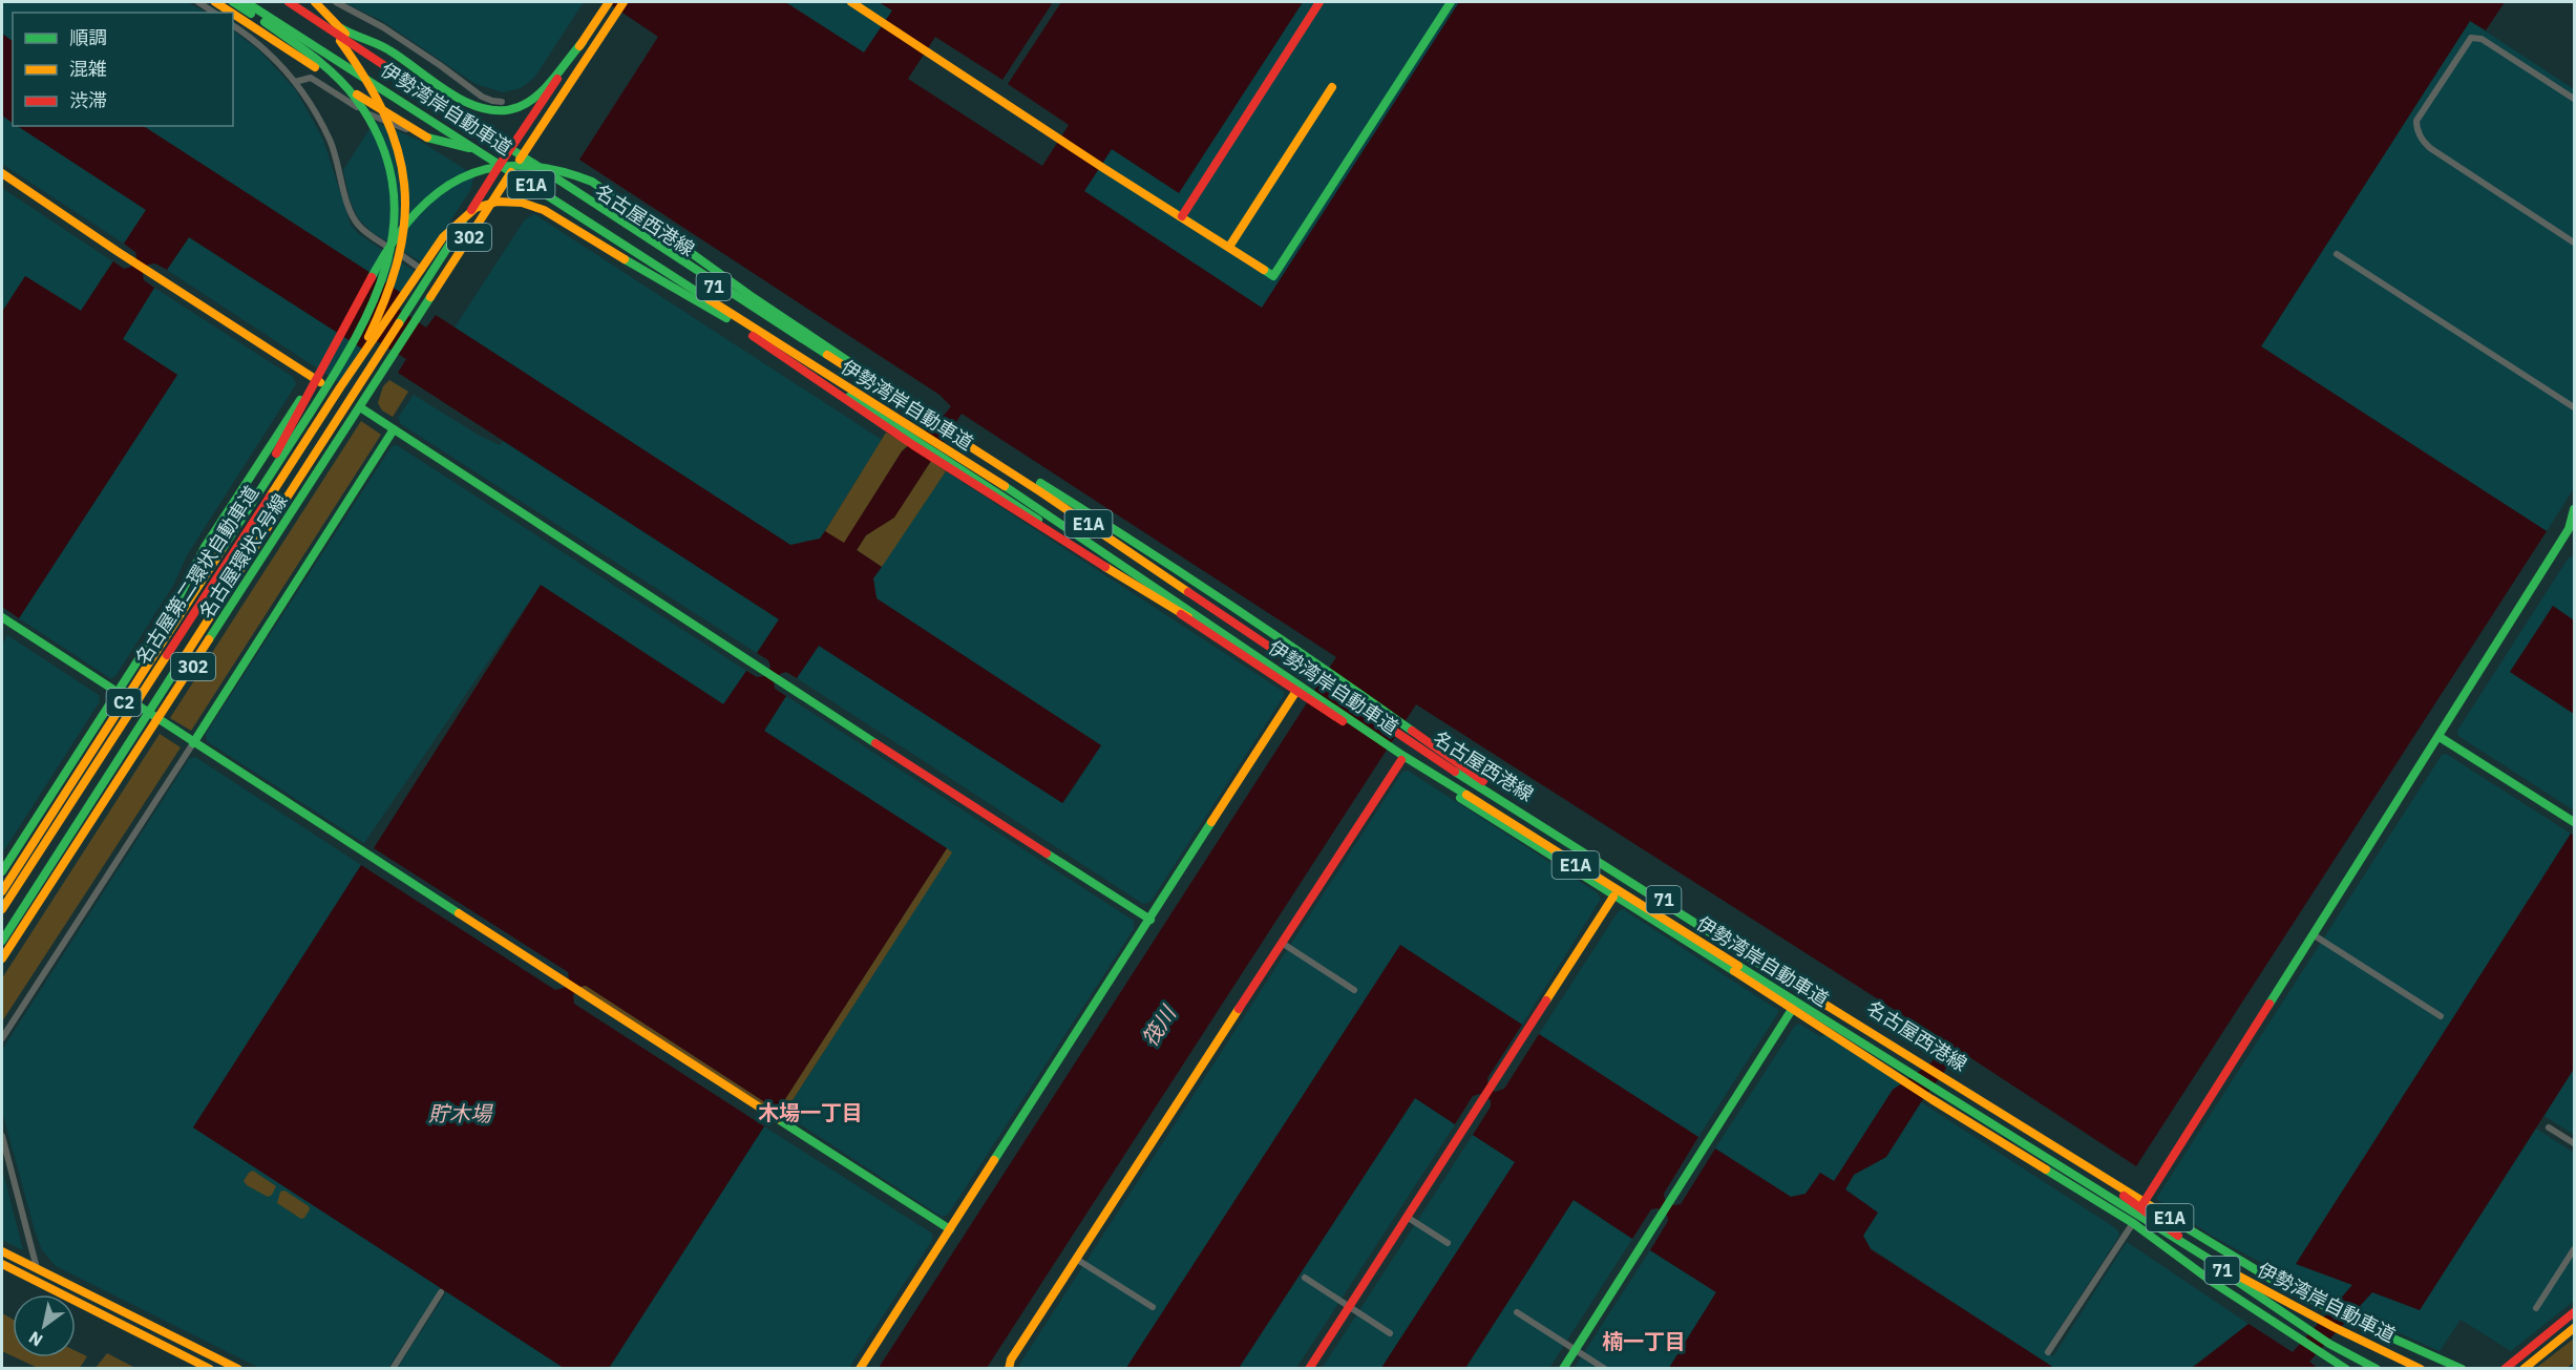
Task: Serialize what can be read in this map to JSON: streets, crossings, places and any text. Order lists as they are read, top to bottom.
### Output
{
  "streets": {
    "main road": [
      "伊勢湾岸自動車道",
      "E1A",
      "名古屋西港線",
      "302",
      "71",
      "名古屋環状2号線",
      "名古屋第二環状自動車道",
      "C2"
    ]
  },
  "crossings": [
    ["伊勢湾岸自動車道", "名古屋西港線"],
    ["名古屋西港線", "名古屋環状2号線"]
  ],
  "districts": ["木場一丁目", "楠一丁目"],
  "water": ["筏川", "貯木場"],
  "legend": ["順調", "混雑", "渋滞"],
  "north": "bottom left"
}
